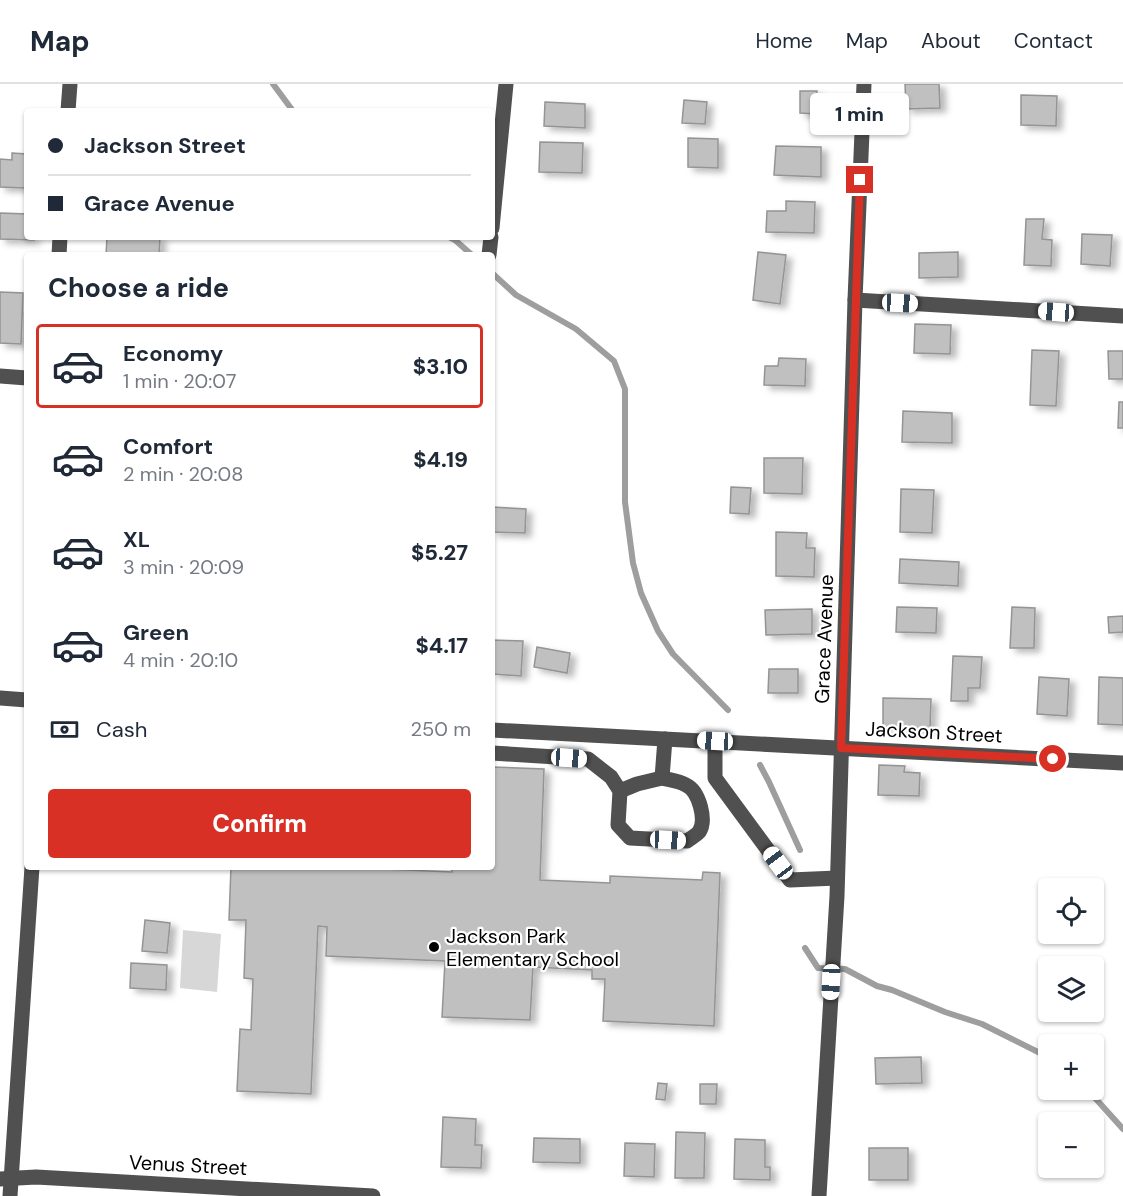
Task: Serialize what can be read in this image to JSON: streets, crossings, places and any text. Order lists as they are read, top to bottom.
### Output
{
  "streets": {
    "street": ["Grace Avenue", "Jackson Street", "Venus Street"]
  },
  "crossings": [
    ["Grace Avenue", "Jackson Street"]
  ],
  "places": ["Jackson Park Elementary School"],
  "page": {
    "header": "Map",
    "nav": [
      "Home",
      "Map",
      "About",
      "Contact"
    ],
    "bubble": "1 min",
    "banner": ["Jackson Street", "Grace Avenue"],
    "heading": "Choose a ride",
    "list": [
      {
        "name": "Economy",
        "note": "1 min · 20:07",
        "value": "$3.10"
      },
      {
        "name": "Comfort",
        "note": "2 min · 20:08",
        "value": "$4.19"
      },
      {
        "name": "XL",
        "note": "3 min · 20:09",
        "value": "$5.27"
      },
      {
        "name": "Green",
        "note": "4 min · 20:10",
        "value": "$4.17"
      }
    ],
    "pay": ["Cash", "250 m"],
    "buttons": "Confirm",
    "map_buttons": ["+", "−"]
  }
}
